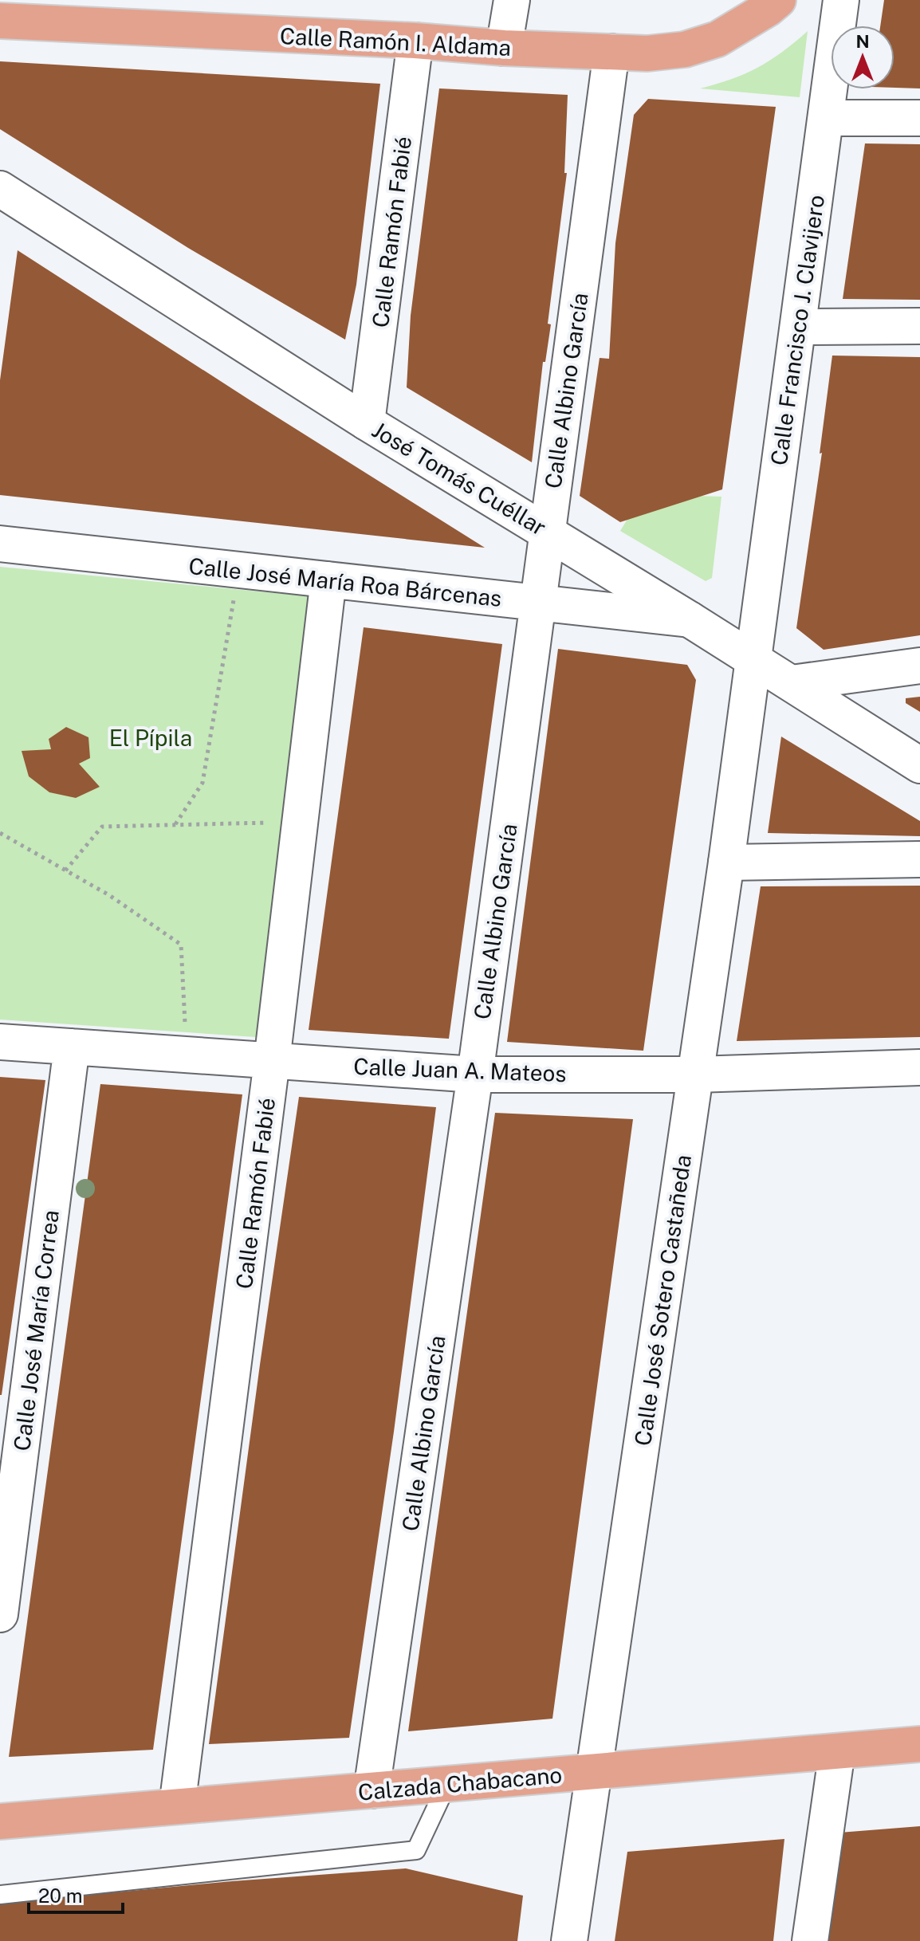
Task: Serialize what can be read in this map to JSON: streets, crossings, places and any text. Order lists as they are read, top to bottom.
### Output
{
  "streets": {
    "main road": ["Calle Ramón I. Aldama", "Calzada Chabacano"],
    "street": [
      "Calle Ramón Fabié",
      "Calle Francisco J. Clavijero",
      "Calle Albino García",
      "José Tomás Cuéllar",
      "Calle José María Roa Bárcenas",
      "Calle Juan A. Mateos",
      "Calle José Sotero Castañeda",
      "Calle José María Correa"
    ]
  },
  "crossings": [
    ["Calle Ramón I. Aldama", "Calle Ramón Fabié"],
    ["Calle Ramón I. Aldama", "Calle Albino García"],
    ["Calle Ramón Fabié", "José Tomás Cuéllar"],
    ["Calle Ramón Fabié", "Calle José María Roa Bárcenas"],
    ["Calle Ramón Fabié", "Calle Juan A. Mateos"],
    ["Calle Ramón Fabié", "Calzada Chabacano"],
    ["Calle Francisco J. Clavijero", "José Tomás Cuéllar"],
    ["Calle Francisco J. Clavijero", "Calle José Sotero Castañeda"],
    ["Calle Albino García", "José Tomás Cuéllar"],
    ["Calle Albino García", "Calle José María Roa Bárcenas"],
    ["Calle Albino García", "Calle Juan A. Mateos"],
    ["Calle Albino García", "Calzada Chabacano"],
    ["José Tomás Cuéllar", "Calle José María Roa Bárcenas"],
    ["José Tomás Cuéllar", "Calle José Sotero Castañeda"],
    ["Calle Juan A. Mateos", "Calle José Sotero Castañeda"],
    ["Calle Juan A. Mateos", "Calle José María Correa"],
    ["Calle José Sotero Castañeda", "Calzada Chabacano"]
  ],
  "parks": ["El Pípila"],
  "scale_bar": "20 m",
  "north": "top"
}
